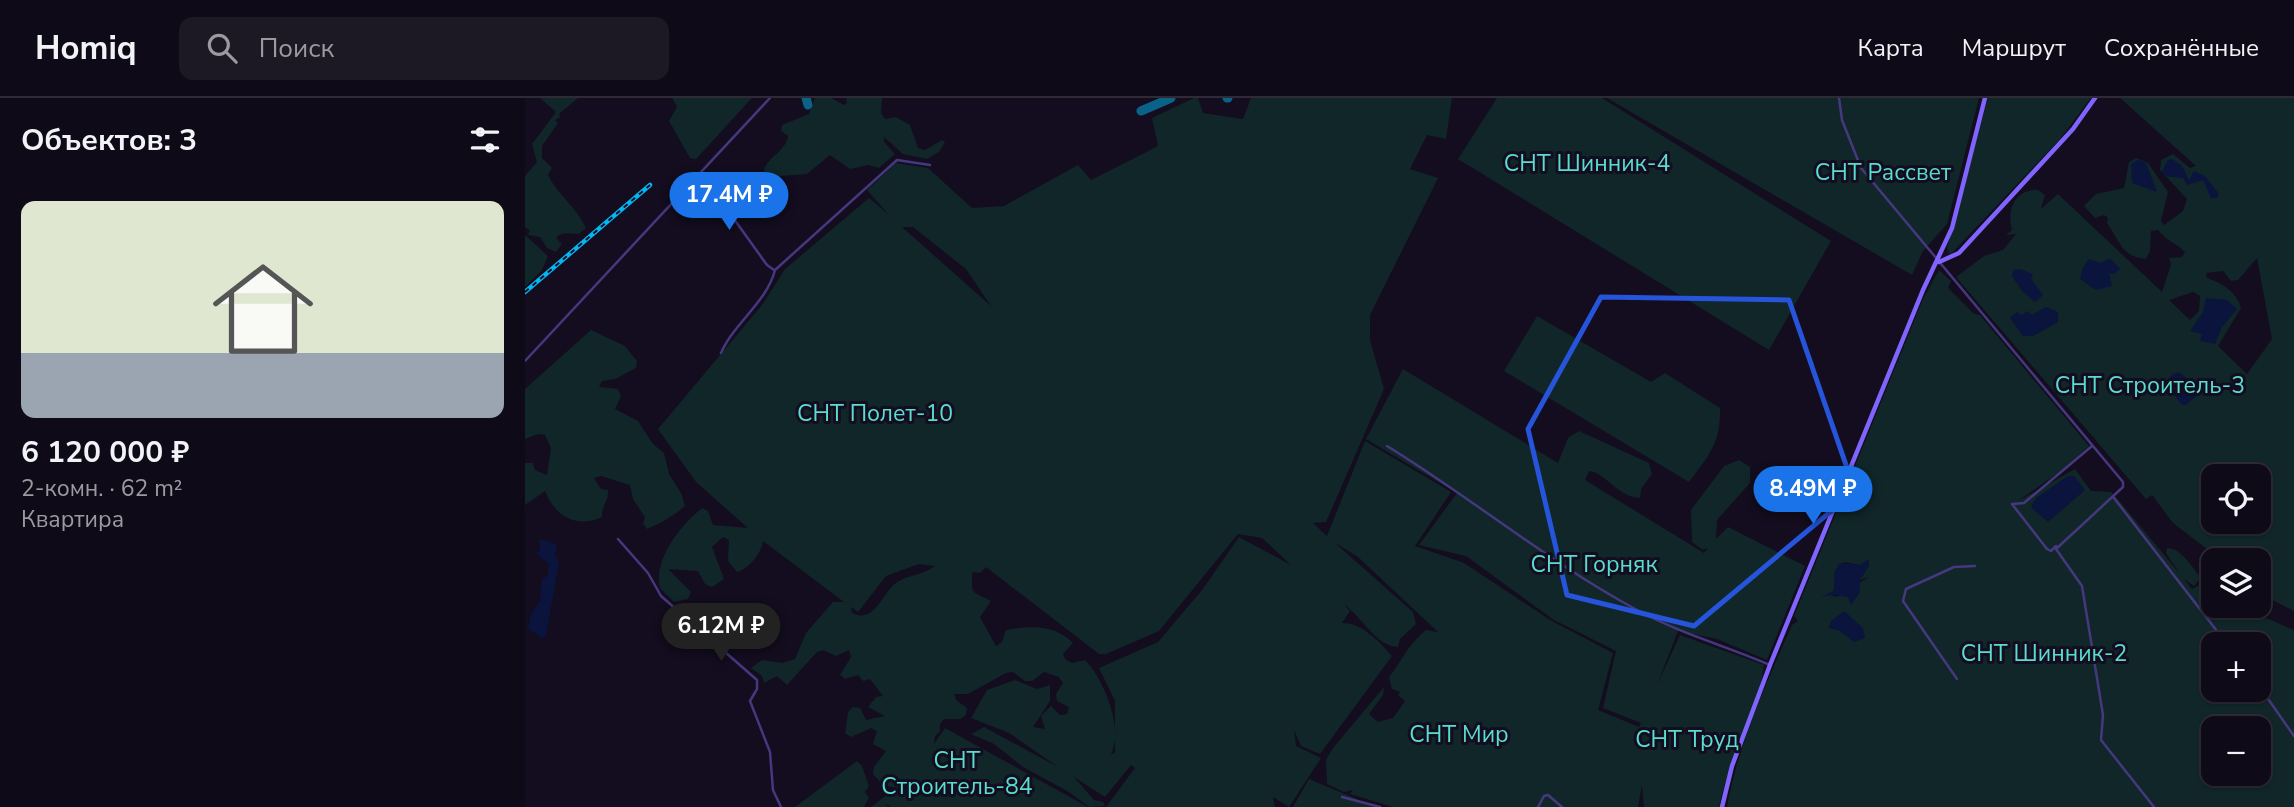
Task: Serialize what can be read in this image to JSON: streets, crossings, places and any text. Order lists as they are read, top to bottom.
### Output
{
  "parks": [
    "СНТ Шинник-4",
    "СНТ Рассвет",
    "СНТ Строитель-3",
    "СНТ Полет-10",
    "СНТ Горняк",
    "СНТ Шинник-2",
    "СНТ Мир",
    "СНТ Труд",
    "СНТ Строитель-84"
  ],
  "page": {
    "header": "Homiq",
    "search": "Поиск",
    "nav": ["Карта", "Маршрут", "Сохранённые"],
    "heading": "Объектов: 3",
    "price": ["17.4M ₽", "8.49M ₽", "6.12M ₽"],
    "list": [
      {
        "name": "6 120 000 ₽",
        "note": "2-комн. · 62 m² · Квартира"
      }
    ],
    "map_buttons": ["+", "−"]
  }
}
